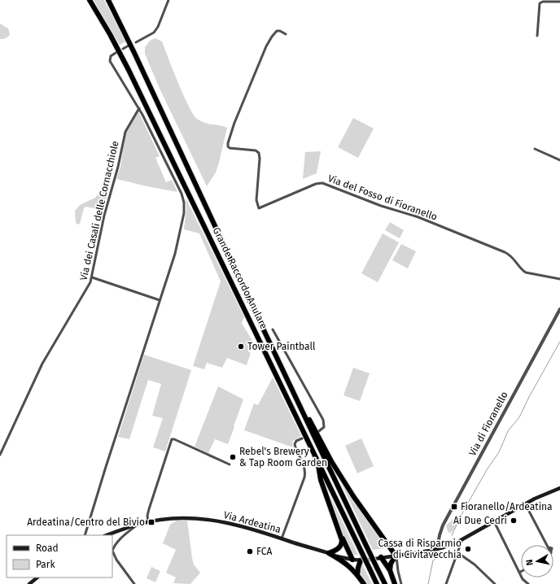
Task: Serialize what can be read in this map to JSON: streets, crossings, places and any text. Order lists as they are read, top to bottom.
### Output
{
  "streets": {
    "highway": ["Grande Raccordo Anulare"],
    "main road": ["Via Ardeatina"],
    "street": ["Via del Fosso di Fioranello", "Via dei Casali delle Cornacchiole", "Via di Fioranello"]
  },
  "crossings": [
    ["Via di Fioranello", "Via Ardeatina"]
  ],
  "places": {
    "other": [
      "Tower Paintball",
      "Rebel's Brewery & Tap Room Garden",
      "Ai Due Cedri",
      "Cassa di Risparmio di Civitavecchia",
      "FCA"
    ],
    "transit": ["Fioranello/Ardeatina", "Ardeatina/Centro del Bivio"]
  },
  "legend": ["Road", "Park"],
  "north": "left"
}
